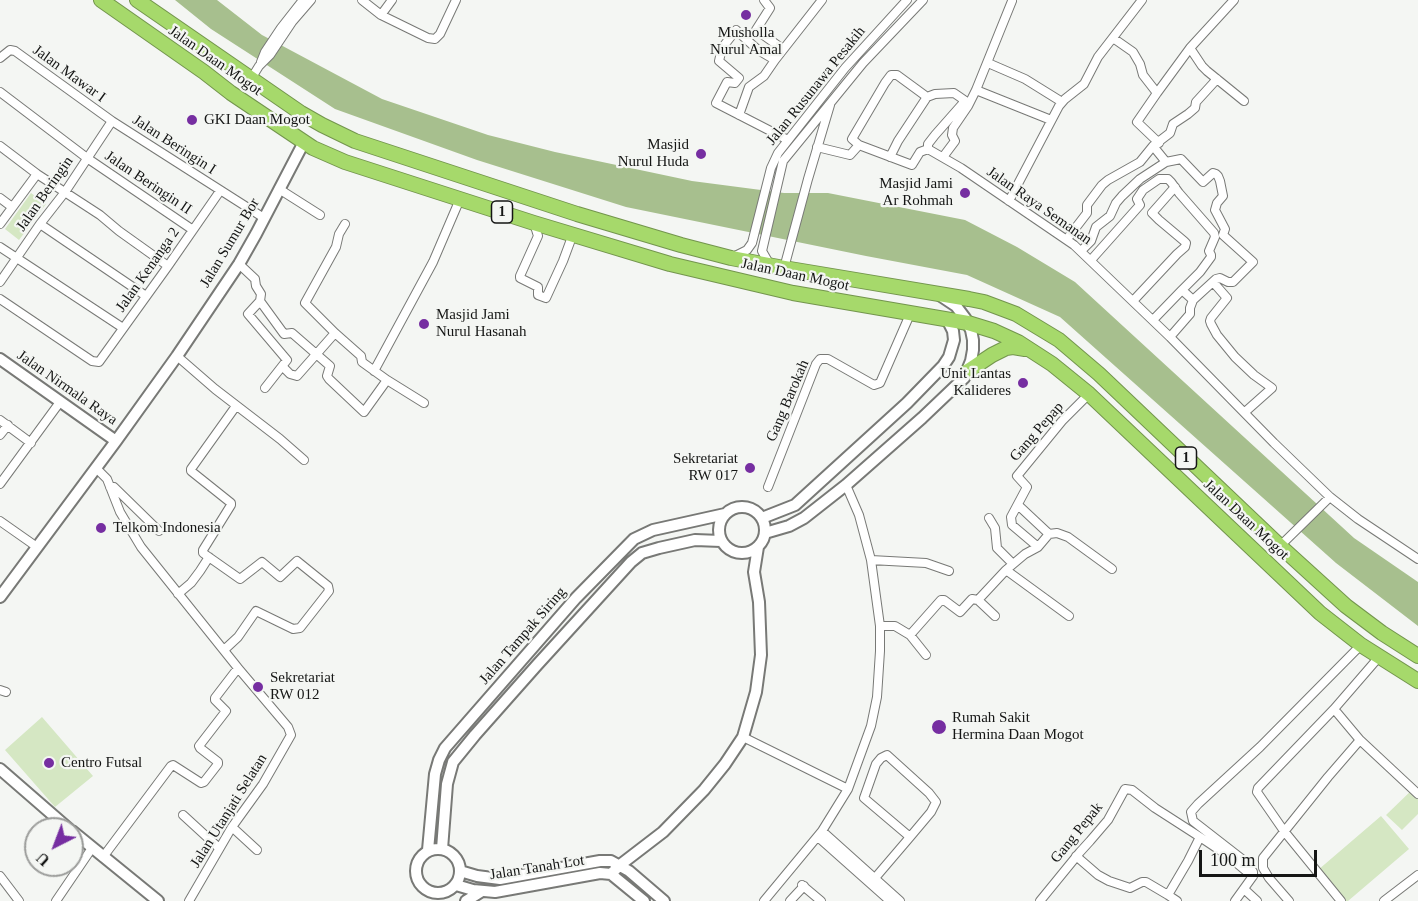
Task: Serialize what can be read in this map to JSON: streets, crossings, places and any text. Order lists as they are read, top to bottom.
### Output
{
  "streets": {
    "highway": ["Jalan Daan Mogot", "1"],
    "main road": [
      "Jalan Sumur Bor",
      "Jalan Nirmala Raya",
      "Jalan Tampak Siring",
      "Jalan Tanah Lot"
    ],
    "street": [
      "Jalan Mawar I",
      "Jalan Rusunawa Pesakih",
      "Jalan Beringin I",
      "Jalan Beringin II",
      "Jalan Beringin",
      "Jalan Raya Semanan",
      "Jalan Kenanga 2",
      "Gang Barokah",
      "Gang Pepap",
      "Jalan Utanjati Selatan",
      "Gang Pepak"
    ]
  },
  "crossings": [
    ["Jalan Daan Mogot", "Jalan Rusunawa Pesakih"],
    ["Jalan Daan Mogot", "Jalan Sumur Bor"],
    ["Jalan Daan Mogot", "Gang Barokah"],
    ["Jalan Daan Mogot", "Gang Pepap"],
    ["Jalan Mawar I", "Jalan Beringin I"],
    ["Jalan Mawar I", "Jalan Beringin"],
    ["Jalan Beringin I", "Jalan Beringin"],
    ["Jalan Beringin I", "Jalan Sumur Bor"],
    ["Jalan Beringin I", "Jalan Kenanga 2"],
    ["Jalan Beringin II", "Jalan Beringin"],
    ["Jalan Beringin II", "Jalan Kenanga 2"],
    ["Jalan Sumur Bor", "Jalan Nirmala Raya"],
    ["Jalan Tampak Siring", "Jalan Tanah Lot"]
  ],
  "places": [
    "Musholla Nurul Amal",
    "GKI Daan Mogot",
    "Masjid Nurul Huda",
    "Masjid Jami Ar Rohmah",
    "Masjid Jami Nurul Hasanah",
    "Unit Lantas Kalideres",
    "Sekretariat RW 017",
    "Telkom Indonesia",
    "Sekretariat RW 012",
    "Rumah Sakit Hermina Daan Mogot",
    "Centro Futsal"
  ],
  "scale_bar": "100 m",
  "north": "bottom left"
}
